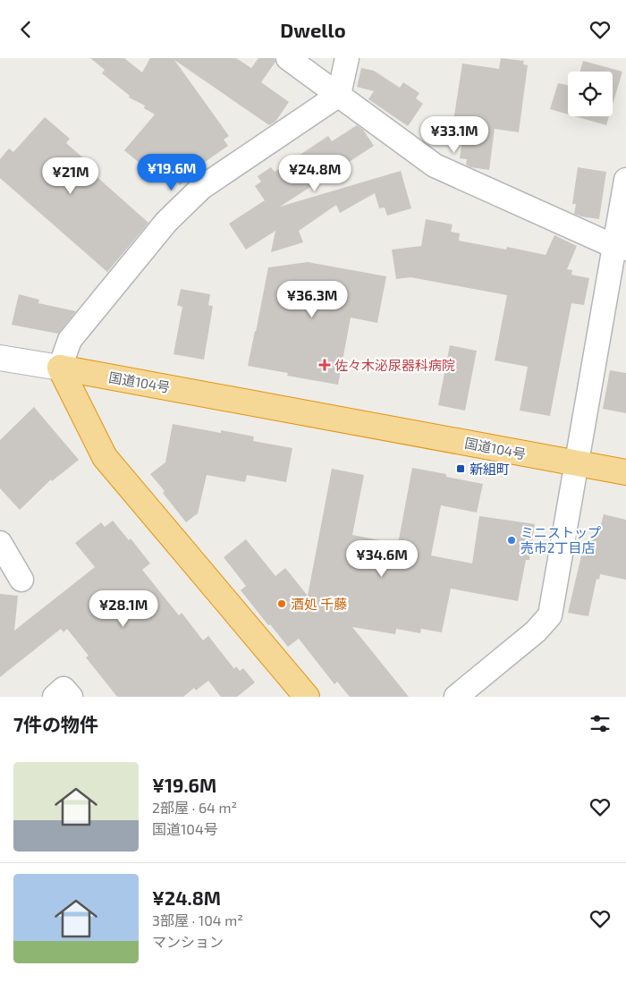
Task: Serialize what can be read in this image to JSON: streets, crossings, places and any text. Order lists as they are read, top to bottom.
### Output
{
  "streets": {
    "highway": ["国道104号"]
  },
  "places": {
    "health": ["佐々木泌尿器科病院"],
    "transit": ["新組町"],
    "other": ["ミニストップ 売市2丁目店", "酒処 千藤"]
  },
  "page": {
    "header": "Dwello",
    "price": [
      "¥33.1M",
      "¥19.6M",
      "¥24.8M",
      "¥21M",
      "¥36.3M",
      "¥34.6M",
      "¥28.1M"
    ],
    "heading": "7件の物件",
    "list": [
      {
        "name": "¥19.6M",
        "note": "2部屋 · 64 m² · 国道104号"
      },
      {
        "name": "¥24.8M",
        "note": "3部屋 · 104 m² · マンション"
      }
    ]
  }
}
